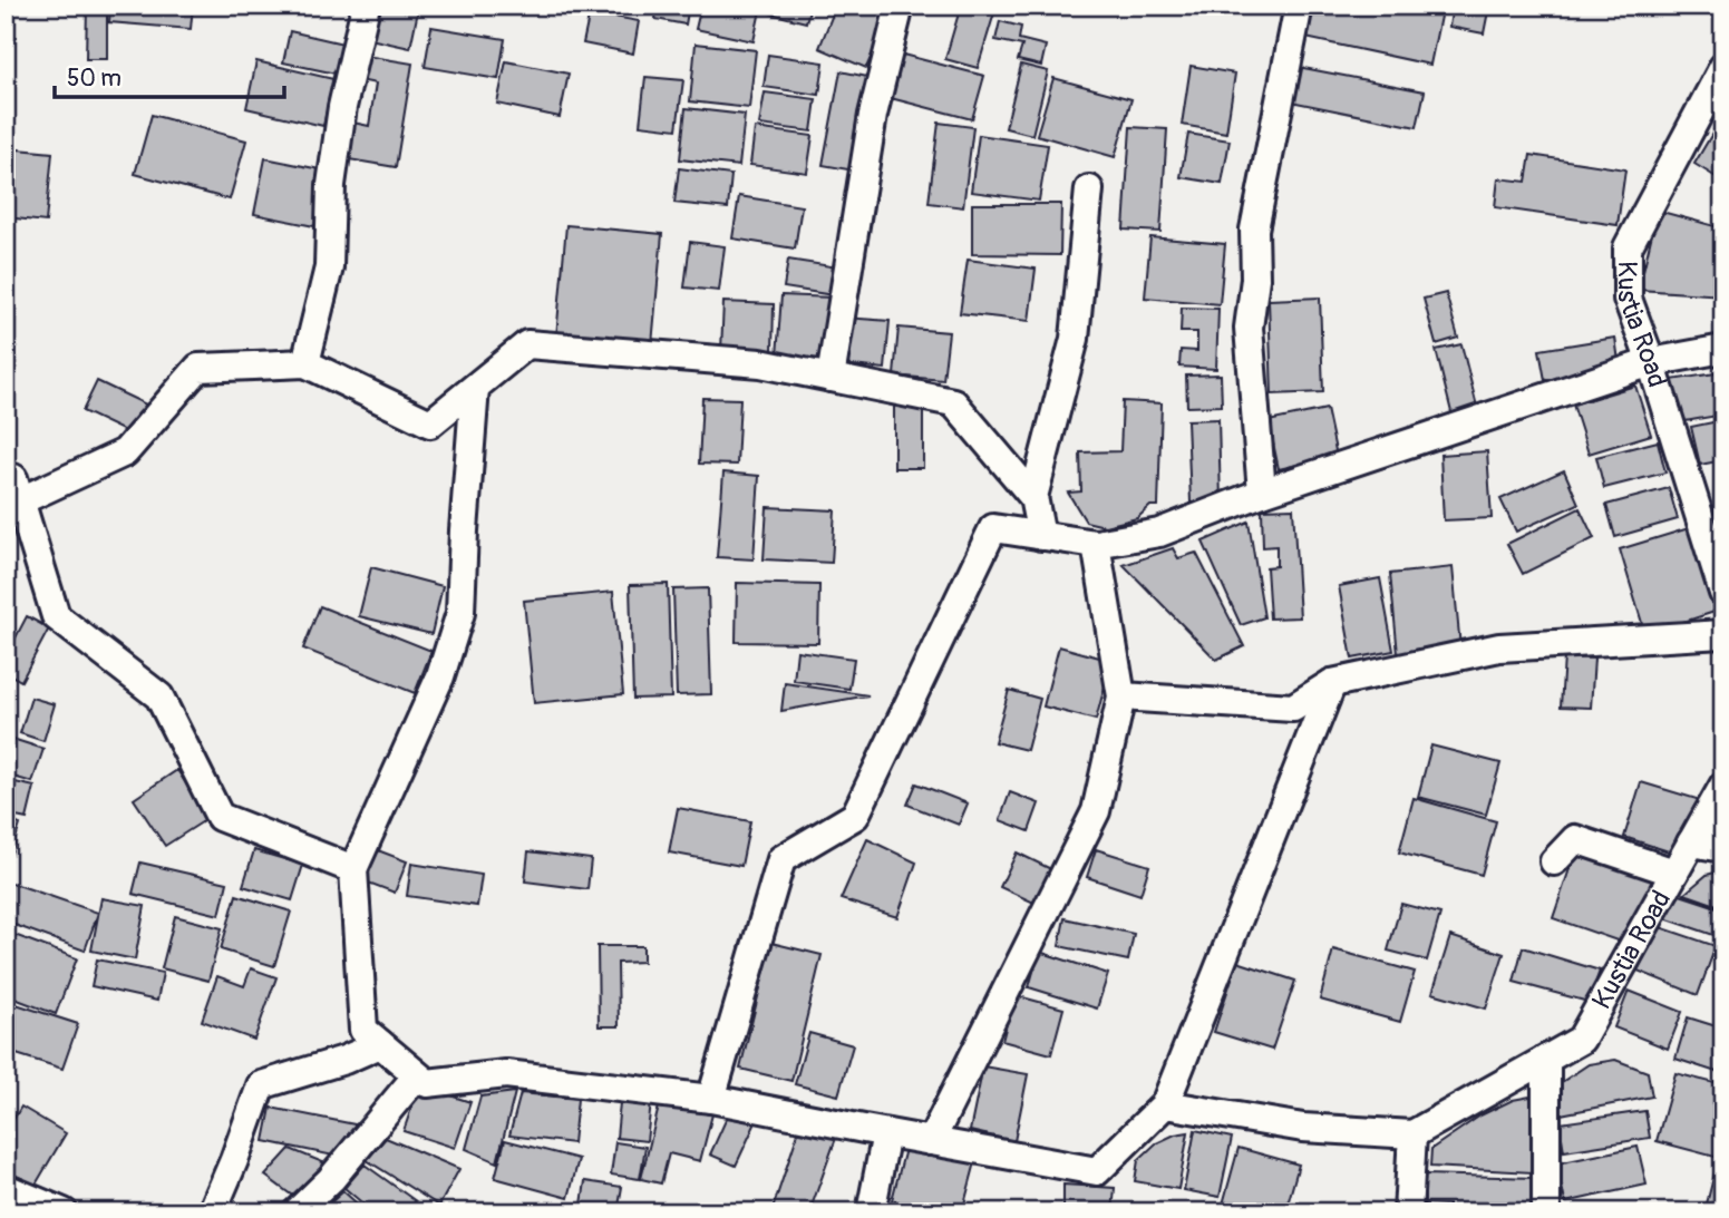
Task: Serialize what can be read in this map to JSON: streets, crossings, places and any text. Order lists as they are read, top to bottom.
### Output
{
  "streets": {
    "street": ["Kustia Road"]
  },
  "scale_bar": "50 m"
}
